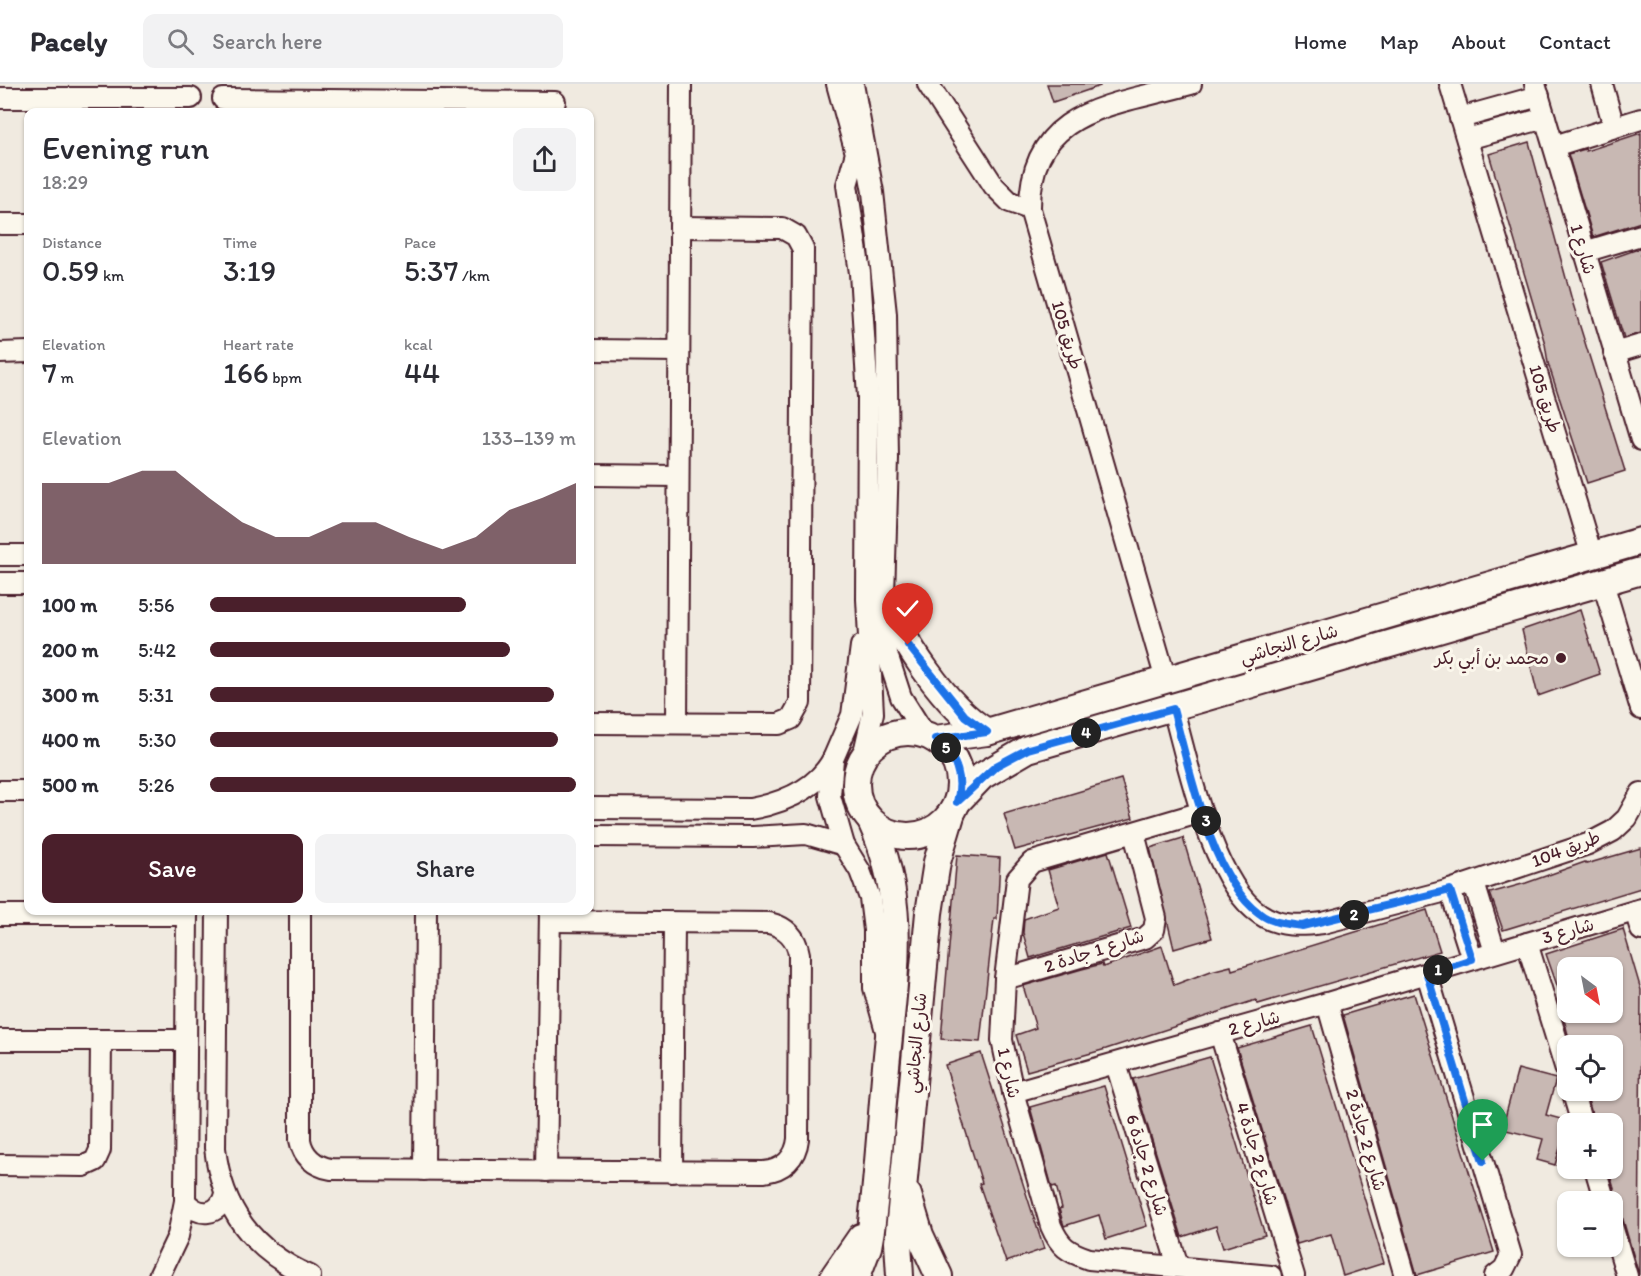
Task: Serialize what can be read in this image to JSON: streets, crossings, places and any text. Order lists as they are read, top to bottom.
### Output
{
  "streets": {
    "main road": ["شارع النجاشي"],
    "street": [
      "شارع 1",
      "طريق 105",
      "طريق 104",
      "شارع 3",
      "شارع 1 جادة 2",
      "شارع 2",
      "شارع 2 جادة 2",
      "شارع 2 جادة 4",
      "شارع 2 جادة 6"
    ]
  },
  "crossings": [
    ["شارع 1", "طريق 104"],
    ["شارع 1", "شارع 1 جادة 2"],
    ["شارع 1", "شارع 2"],
    ["شارع 1", "شارع 2 جادة 6"],
    ["طريق 105", "شارع النجاشي"],
    ["شارع النجاشي", "طريق 104"],
    ["شارع 3", "شارع 2"],
    ["شارع 2", "شارع 2 جادة 2"],
    ["شارع 2", "شارع 2 جادة 4"],
    ["شارع 2", "شارع 2 جادة 6"]
  ],
  "places": ["محمد بن أبي بكر"],
  "north": "bottom right",
  "page": {
    "header": "Pacely",
    "search": "Search here",
    "nav": [
      "Home",
      "Map",
      "About",
      "Contact"
    ],
    "heading": ["Evening run", "18:29"],
    "stats": [
      ["Distance", "0.59 km"],
      ["Time", "3:19"],
      ["Pace", "5:37 /km"],
      ["Elevation", "7 m"],
      ["Heart rate", "166 bpm"],
      ["kcal", "44"]
    ],
    "chart": ["Elevation", "133–139 m"],
    "list": [
      {
        "name": "100 m",
        "note": "5:56"
      },
      {
        "name": "200 m",
        "note": "5:42"
      },
      {
        "name": "300 m",
        "note": "5:31"
      },
      {
        "name": "400 m",
        "note": "5:30"
      },
      {
        "name": "500 m",
        "note": "5:26"
      }
    ],
    "pins": [
      "4",
      "5",
      "3",
      "2",
      "1"
    ],
    "buttons": ["Save", "Share"],
    "map_buttons": ["+", "−"]
  }
}
